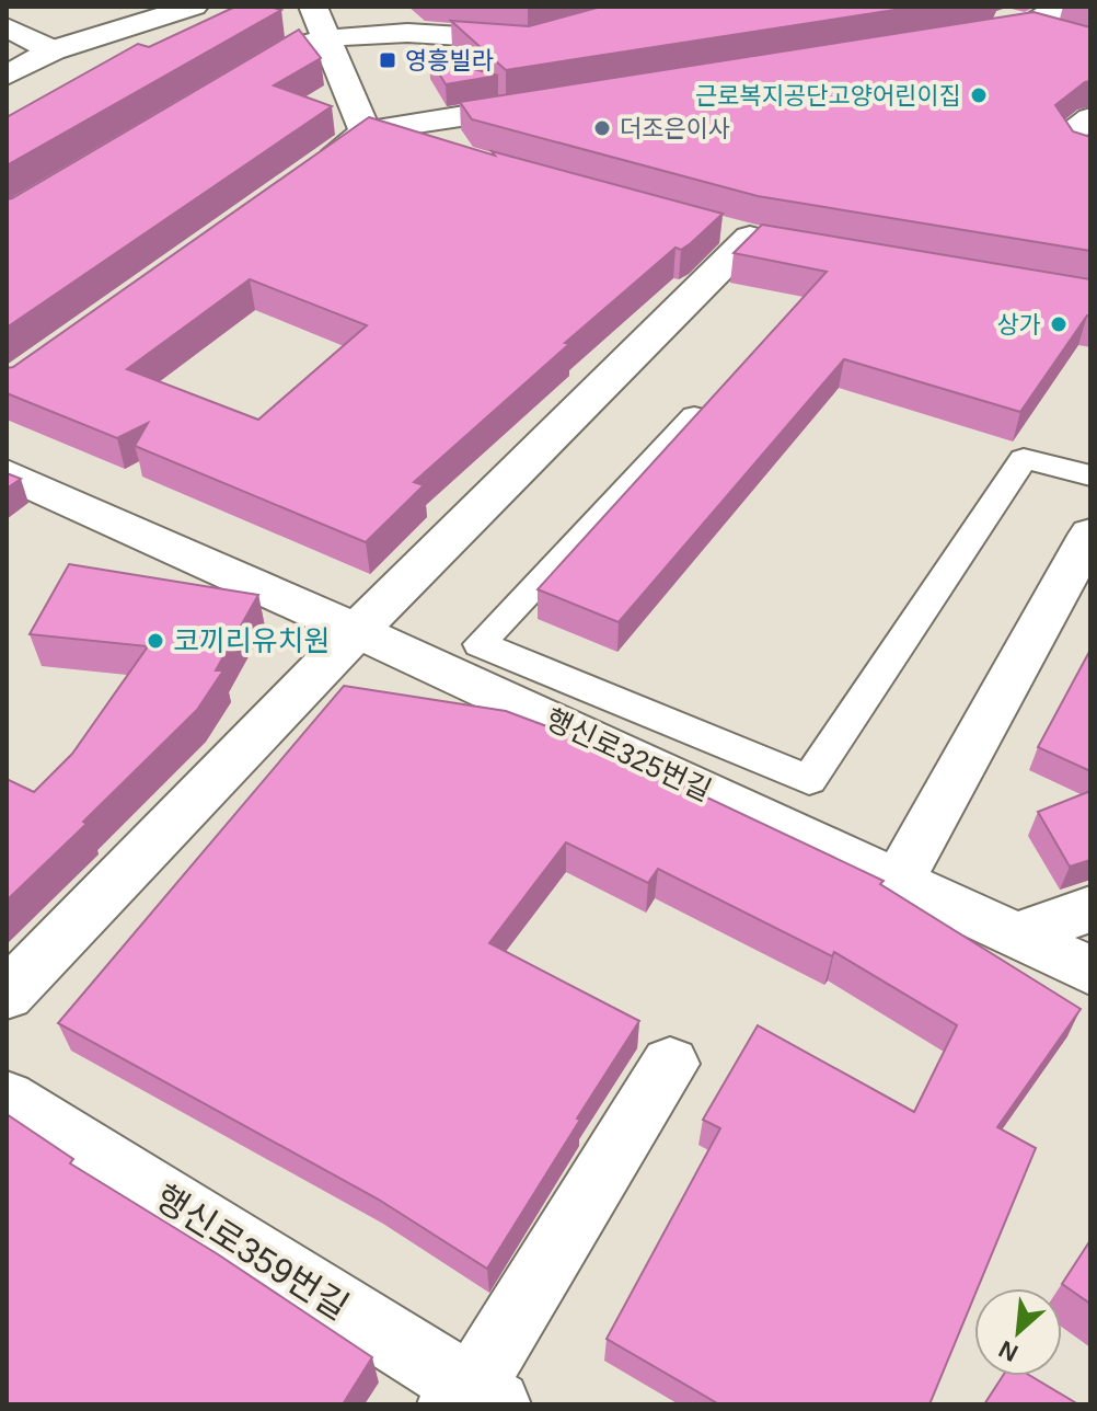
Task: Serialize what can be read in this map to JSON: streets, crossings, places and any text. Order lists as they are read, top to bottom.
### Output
{
  "streets": {
    "street": ["행신로325번길", "행신로359번길"]
  },
  "places": {
    "transit": ["영흥빌라"],
    "other": [
      "근로복지공단고양어린이집",
      "더조은이사",
      "상가",
      "코끼리유치원"
    ]
  },
  "north": "bottom left"
}
